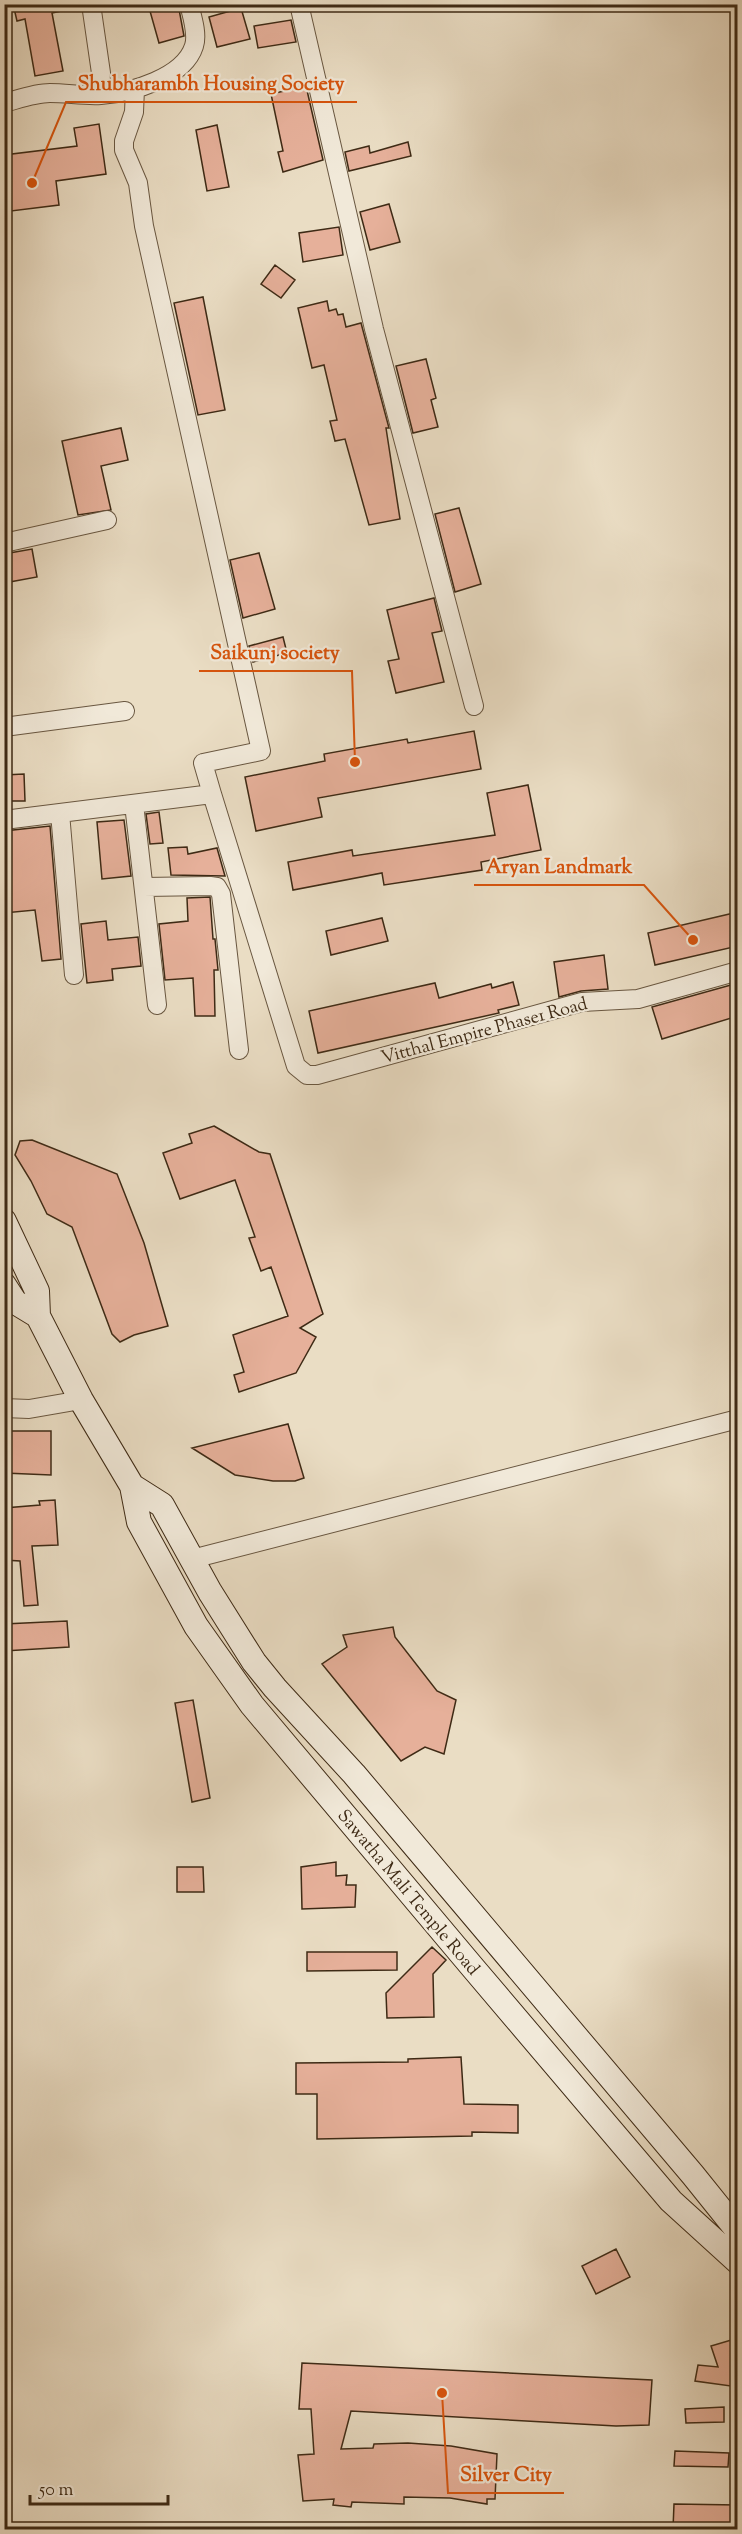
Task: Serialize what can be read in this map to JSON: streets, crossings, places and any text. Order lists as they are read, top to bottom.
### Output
{
  "streets": {
    "street": ["Vitthal Empire Phase1 Road", "Sawatha Mali Temple Road"]
  },
  "places": [
    "Shubharambh Housing Society",
    "Saikunj society",
    "Aryan Landmark",
    "Silver City"
  ],
  "scale_bar": "50 m"
}
